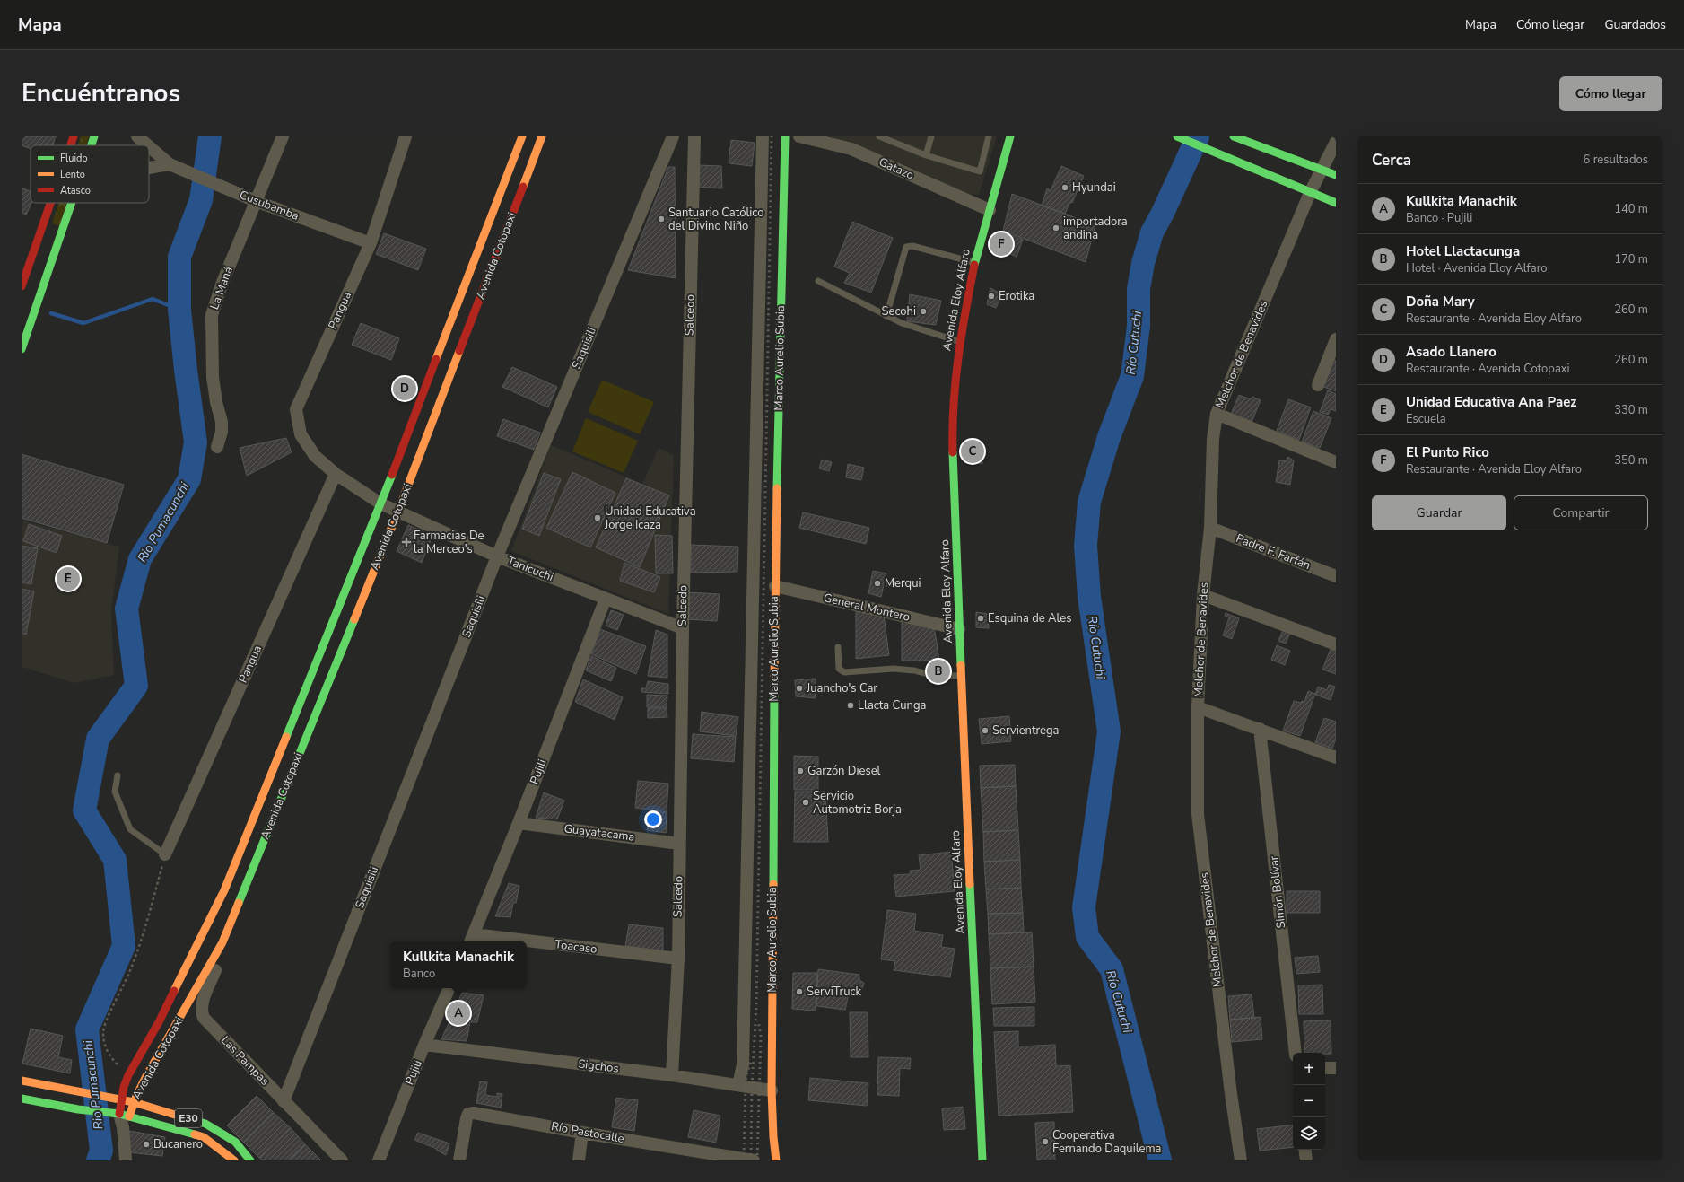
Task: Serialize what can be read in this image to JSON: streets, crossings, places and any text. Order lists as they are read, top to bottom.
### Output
{
  "streets": {
    "main road": [
      "Avenida Cotopaxi",
      "Avenida Eloy Alfaro",
      "Marco Aurelio Subia",
      "E30"
    ],
    "street": [
      "Gatazo",
      "Cusubamba",
      "La Maná",
      "Pangua",
      "Salcedo",
      "Saquisili",
      "Melchor de Benavides",
      "Padre F. Farfán",
      "Tanicuchi",
      "General Montero",
      "Pujili",
      "Guayatacama",
      "Simón Bolívar",
      "Toacaso",
      "Las Pampas",
      "Sigchos",
      "Río Pastocalle"
    ]
  },
  "crossings": [
    ["Gatazo", "Avenida Eloy Alfaro"],
    ["Cusubamba", "La Maná"],
    ["Cusubamba", "Pangua"],
    ["Avenida Cotopaxi", "Pangua"],
    ["Avenida Cotopaxi", "Tanicuchi"],
    ["Avenida Cotopaxi", "Las Pampas"],
    ["Avenida Cotopaxi", "E30"],
    ["Avenida Eloy Alfaro", "General Montero"],
    ["Pangua", "Tanicuchi"],
    ["Salcedo", "Tanicuchi"],
    ["Salcedo", "Guayatacama"],
    ["Salcedo", "Toacaso"],
    ["Salcedo", "Sigchos"],
    ["Saquisili", "Tanicuchi"],
    ["Saquisili", "Las Pampas"],
    ["Melchor de Benavides", "Padre F. Farfán"],
    ["Marco Aurelio Subia", "General Montero"],
    ["Marco Aurelio Subia", "Sigchos"],
    ["Tanicuchi", "Pujili"],
    ["Pujili", "Guayatacama"],
    ["Pujili", "Toacaso"],
    ["Pujili", "Sigchos"]
  ],
  "water": ["Río Cutuchi", "Rio Pumacunchi"],
  "places": {
    "other": [
      "Hyundai",
      "Santuario Católico del Divino Niño",
      "importadora andina",
      "Erotika",
      "Secohi",
      "Unidad Educativa Jorge Icaza",
      "Merqui",
      "Esquina de Ales",
      "Juancho's Car",
      "Llacta Cunga",
      "Servientrega",
      "Garzón Diesel",
      "Servicio Automotriz Borja",
      "ServiTruck",
      "Cooperativa Fernando Daquilema",
      "Bucanero"
    ],
    "health": ["Farmacias De la Merceo's"]
  },
  "legend": ["Fluido", "Lento", "Atasco"],
  "page": {
    "header": "Mapa",
    "nav": ["Mapa", "Cómo llegar", "Guardados"],
    "title": "Encuéntranos",
    "buttons": [
      "Cómo llegar",
      ["Guardar", "Compartir"]
    ],
    "heading": ["Cerca", "6 resultados"],
    "list": [
      {
        "mark": "A",
        "name": "Kullkita Manachik",
        "note": "Banco · Pujili",
        "value": "140 m"
      },
      {
        "mark": "B",
        "name": "Hotel Llactacunga",
        "note": "Hotel · Avenida Eloy Alfaro",
        "value": "170 m"
      },
      {
        "mark": "C",
        "name": "Doña Mary",
        "note": "Restaurante · Avenida Eloy Alfaro",
        "value": "260 m"
      },
      {
        "mark": "D",
        "name": "Asado Llanero",
        "note": "Restaurante · Avenida Cotopaxi",
        "value": "260 m"
      },
      {
        "mark": "E",
        "name": "Unidad Educativa Ana Paez",
        "note": "Escuela",
        "value": "330 m"
      },
      {
        "mark": "F",
        "name": "El Punto Rico",
        "note": "Restaurante · Avenida Eloy Alfaro",
        "value": "350 m"
      }
    ],
    "pins": [
      "F",
      "D",
      "C",
      "E",
      "B",
      "A"
    ],
    "popup": ["Kullkita Manachik", "Banco"],
    "map_buttons": ["+", "−"]
  }
}
